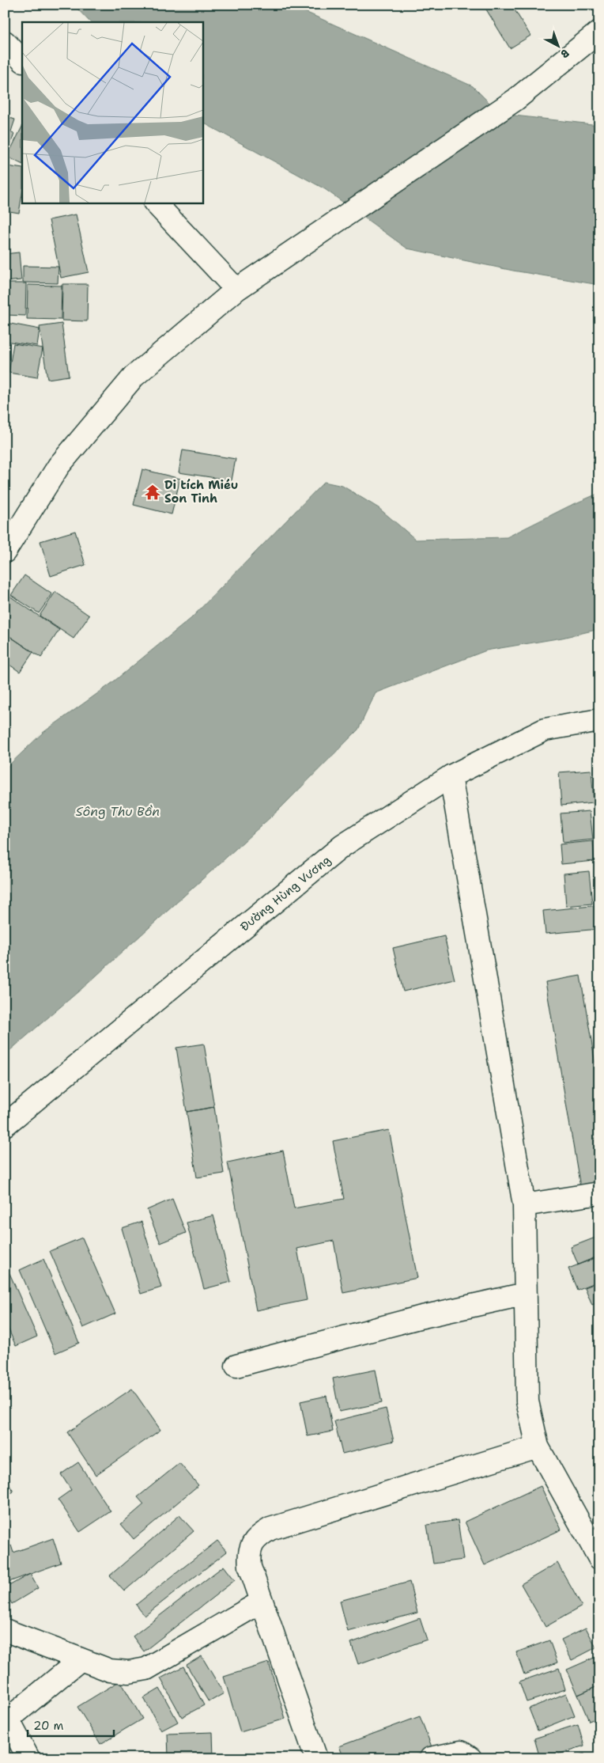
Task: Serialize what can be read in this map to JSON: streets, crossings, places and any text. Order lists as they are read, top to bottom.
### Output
{
  "streets": {
    "street": ["Đường Hùng Vương"]
  },
  "water": ["Sông Thu Bồn"],
  "places": {
    "temple": ["Di tích Miéu Son Tinh"]
  },
  "scale_bar": "20 m",
  "north": "bottom right"
}
